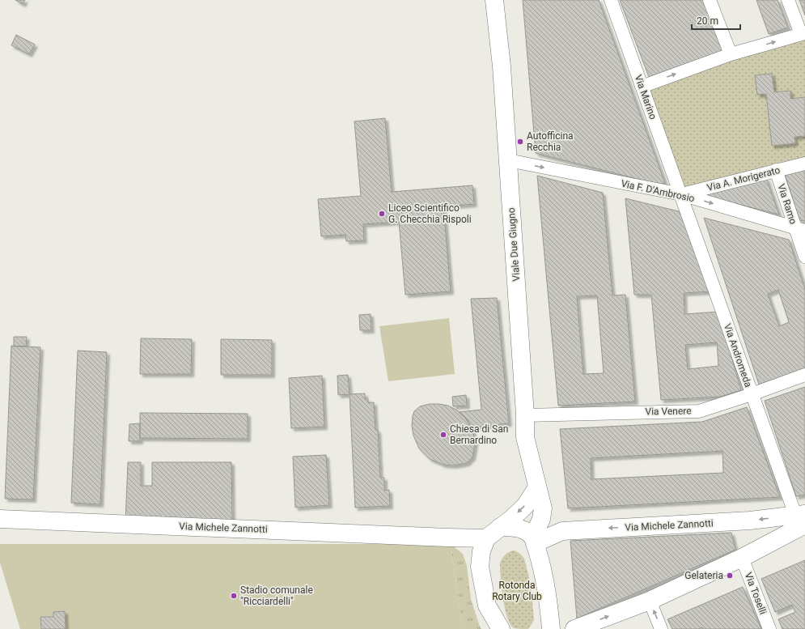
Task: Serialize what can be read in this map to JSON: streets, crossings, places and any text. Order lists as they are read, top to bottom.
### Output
{
  "streets": {
    "main road": ["Viale Due Giugno", "Via Michele Zannotti"],
    "street": [
      "Via Marino",
      "Via A. Morigerato",
      "Via F. D'Ambrosio",
      "Via Ramo",
      "Via Andromeda",
      "Via Venere",
      "Via Toselli"
    ]
  },
  "crossings": [
    ["Via Marino", "Via A. Morigerato"],
    ["Via Marino", "Via F. D'Ambrosio"],
    ["Via Marino", "Via Andromeda"],
    ["Via A. Morigerato", "Via F. D'Ambrosio"],
    ["Via A. Morigerato", "Via Ramo"],
    ["Via A. Morigerato", "Via Andromeda"],
    ["Via F. D'Ambrosio", "Via Ramo"],
    ["Via F. D'Ambrosio", "Viale Due Giugno"],
    ["Via F. D'Ambrosio", "Via Andromeda"],
    ["Viale Due Giugno", "Via Venere"],
    ["Viale Due Giugno", "Via Michele Zannotti"],
    ["Via Andromeda", "Via Venere"],
    ["Via Andromeda", "Via Michele Zannotti"]
  ],
  "one_way": ["Via F. D'Ambrosio"],
  "parks": ["Rotonda Rotary Club"],
  "places": [
    "Autofficina Recchia",
    "Liceo Scientifico G. Checchia Rispoli",
    "Chiesa di San Bernardino",
    "Gelateria",
    "Stadio comunale \"Ricciardelli\""
  ],
  "scale_bar": "20 m"
}
